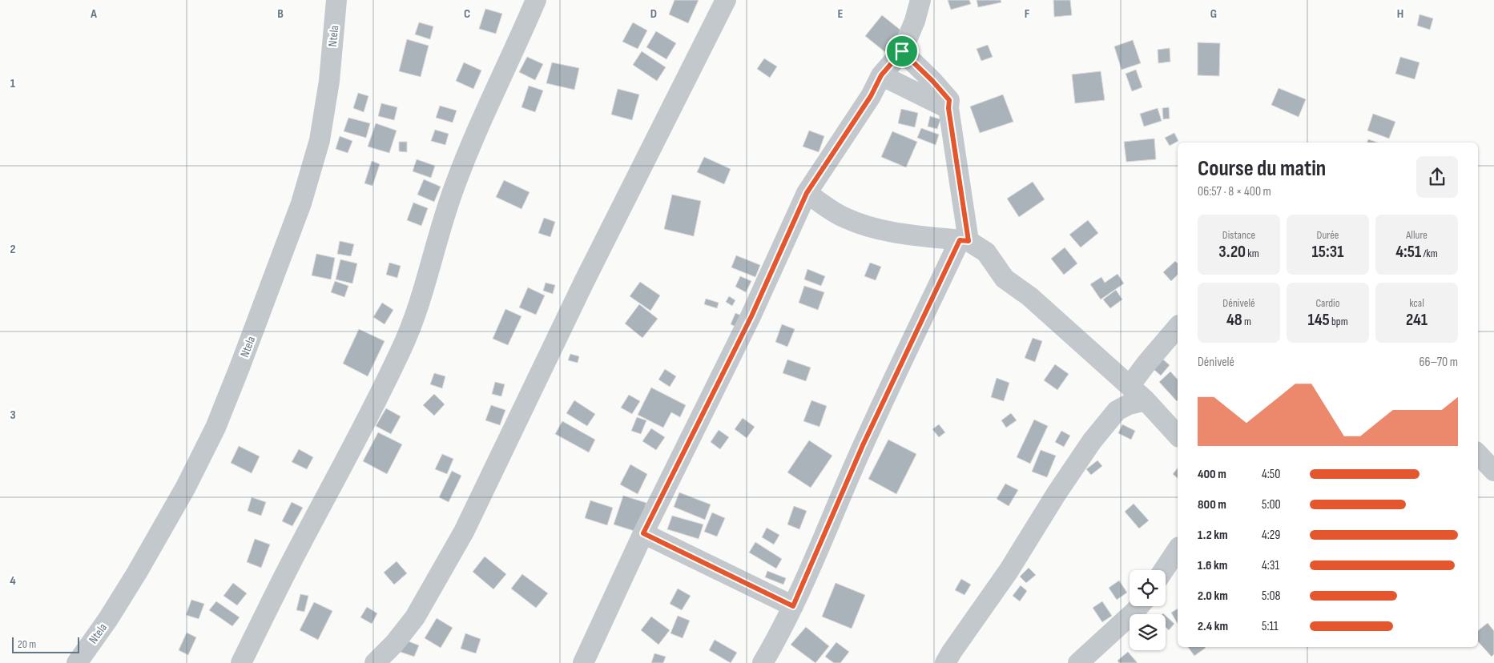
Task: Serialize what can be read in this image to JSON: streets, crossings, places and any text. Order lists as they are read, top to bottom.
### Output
{
  "streets": {
    "street": ["Ntela"]
  },
  "scale_bar": "20 m",
  "page": {
    "heading": ["Course du matin", "06:57 · 8 × 400 m"],
    "stats": [
      ["Distance", "3.20 km"],
      ["Durée", "15:31"],
      ["Allure", "4:51 /km"],
      ["Dénivelé", "48 m"],
      ["Cardio", "145 bpm"],
      ["kcal", "241"]
    ],
    "chart": ["Dénivelé", "66–70 m"],
    "list": [
      {
        "name": "400 m",
        "note": "4:50"
      },
      {
        "name": "800 m",
        "note": "5:00"
      },
      {
        "name": "1.2 km",
        "note": "4:29"
      },
      {
        "name": "1.6 km",
        "note": "4:31"
      },
      {
        "name": "2.0 km",
        "note": "5:08"
      },
      {
        "name": "2.4 km",
        "note": "5:11"
      }
    ],
    "scale": "20 m"
  },
  "grid": {
    "columns": [
      "A",
      "B",
      "C",
      "D",
      "E",
      "F",
      "G",
      "H"
    ],
    "rows": [
      "1",
      "2",
      "3",
      "4"
    ]
  }
}
